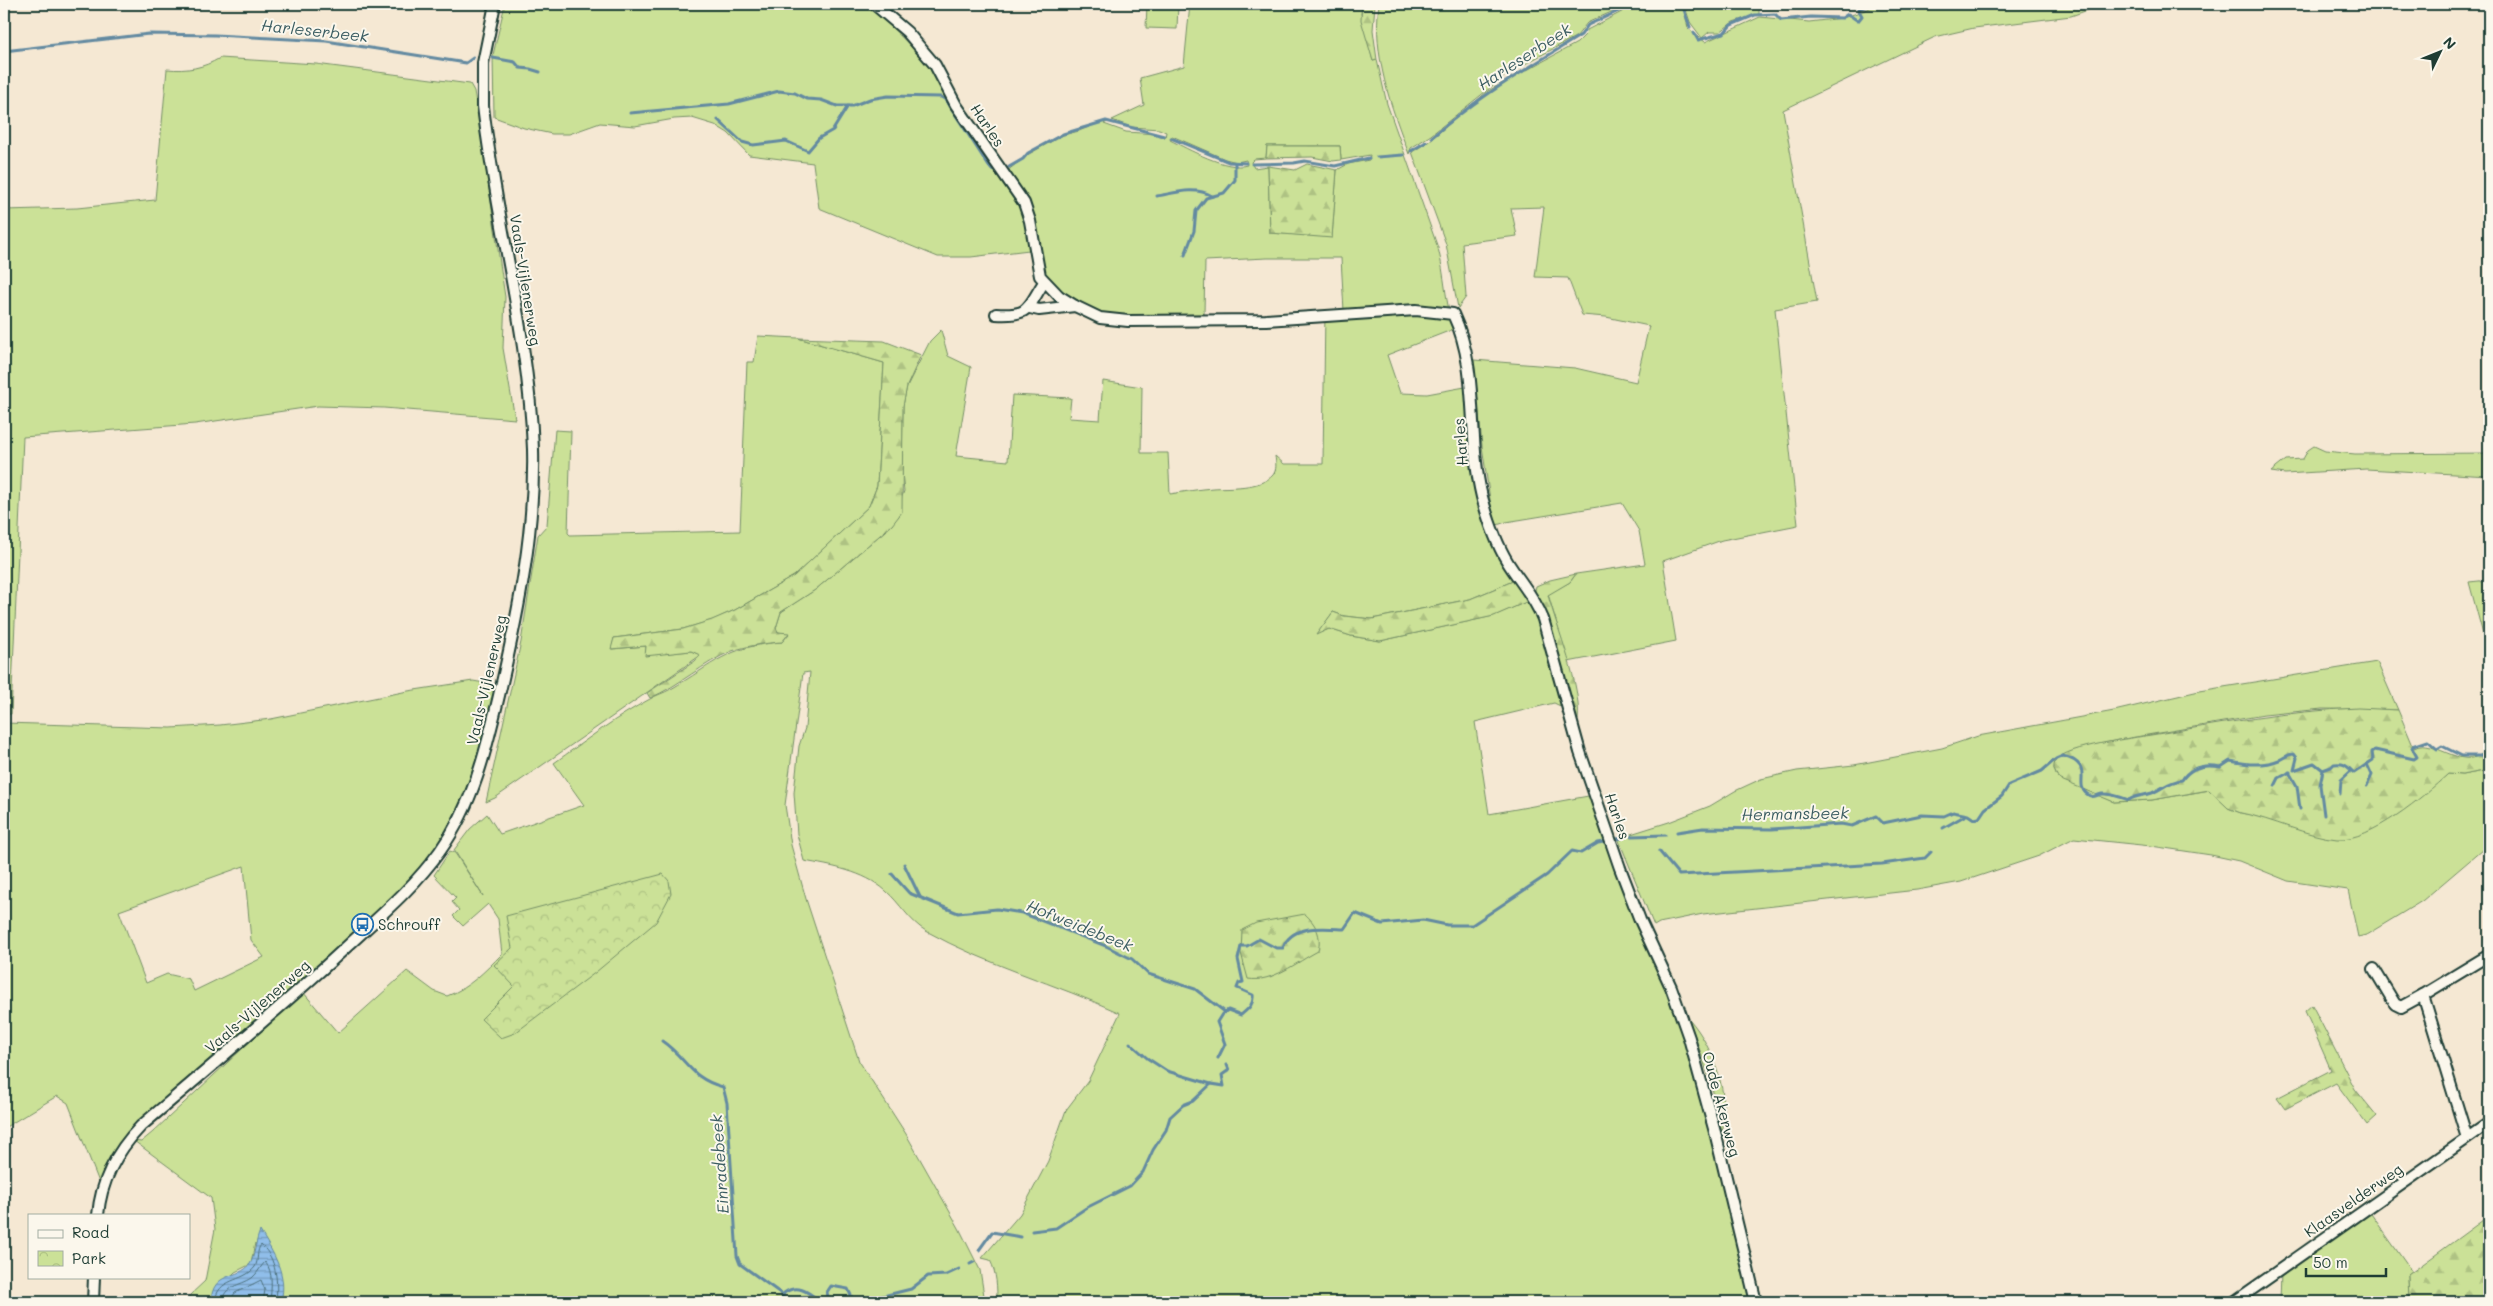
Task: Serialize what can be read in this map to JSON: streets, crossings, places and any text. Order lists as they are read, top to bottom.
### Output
{
  "streets": {
    "street": [
      "Harles",
      "Vaals-Vijlenerweg",
      "Oude Akerweg",
      "Klaasvelderweg"
    ]
  },
  "crossings": [
    ["Harles", "Oude Akerweg"]
  ],
  "water": [
    "Harleserbeek",
    "Hermansbeek",
    "Hofweidebeek",
    "Einradebeek"
  ],
  "places": {
    "bus stop": ["Schrouff"]
  },
  "legend": ["Road", "Park"],
  "scale_bar": "50 m",
  "north": "top right"
}
